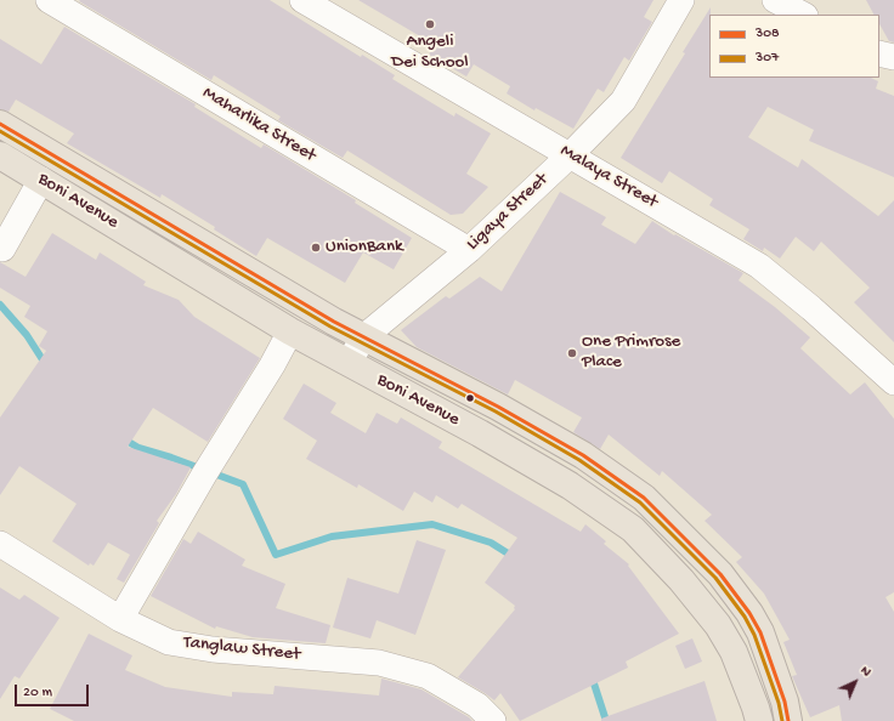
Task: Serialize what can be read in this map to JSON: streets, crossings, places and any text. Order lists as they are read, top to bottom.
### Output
{
  "streets": {
    "main road": ["Boni Avenue"],
    "street": [
      "Maharlika Street",
      "Malaya Street",
      "Ligaya Street",
      "Tanglaw Street"
    ]
  },
  "crossings": [
    ["Maharlika Street", "Ligaya Street"],
    ["Malaya Street", "Ligaya Street"],
    ["Boni Avenue", "Ligaya Street"]
  ],
  "places": ["Angeli Dei School", "UnionBank", "One Primrose Place"],
  "lines": ["transit line 308", "transit line 307"],
  "legend": ["308", "307"],
  "scale_bar": "20 m",
  "north": "top right"
}
